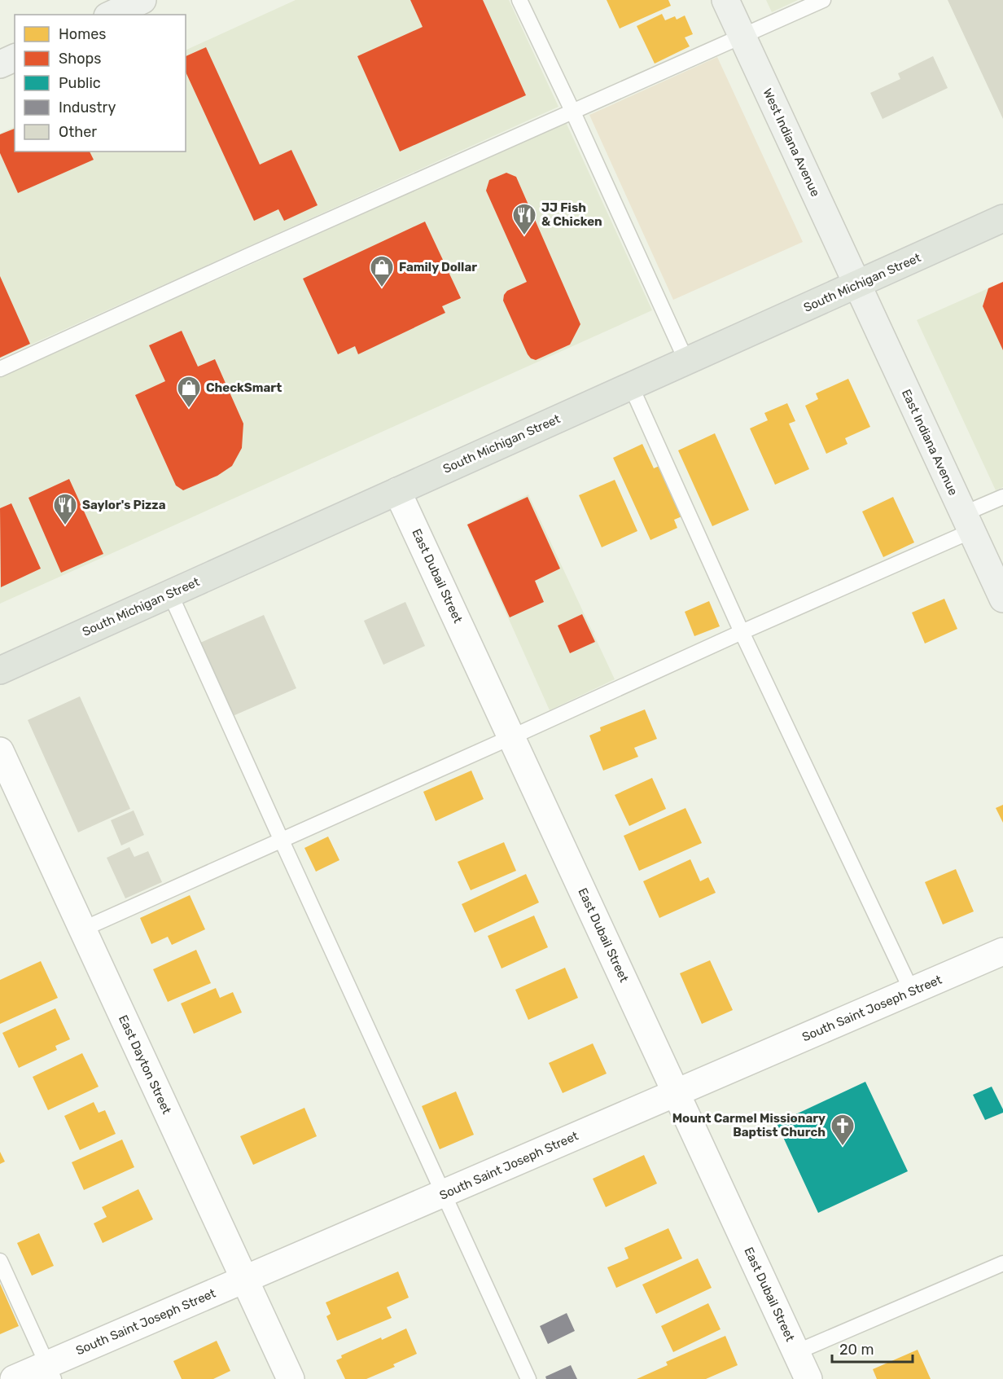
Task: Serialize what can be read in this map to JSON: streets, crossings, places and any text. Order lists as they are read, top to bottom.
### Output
{
  "streets": {
    "main road": ["South Michigan Street"],
    "street": [
      "West Indiana Avenue",
      "East Indiana Avenue",
      "East Dubail Street",
      "South Saint Joseph Street",
      "East Dayton Street"
    ]
  },
  "crossings": [
    ["West Indiana Avenue", "South Michigan Street"],
    ["West Indiana Avenue", "East Indiana Avenue"],
    ["South Michigan Street", "East Indiana Avenue"],
    ["South Michigan Street", "East Dubail Street"],
    ["East Dubail Street", "South Saint Joseph Street"],
    ["South Saint Joseph Street", "East Dayton Street"]
  ],
  "places": {
    "restaurant": ["JJ Fish & Chicken", "Saylor's Pizza"],
    "shop": ["Family Dollar", "CheckSmart"],
    "church": ["Mount Carmel Missionary Baptist Church"]
  },
  "legend": [
    "Homes",
    "Shops",
    "Public",
    "Industry",
    "Other"
  ],
  "scale_bar": "20 m"
}
